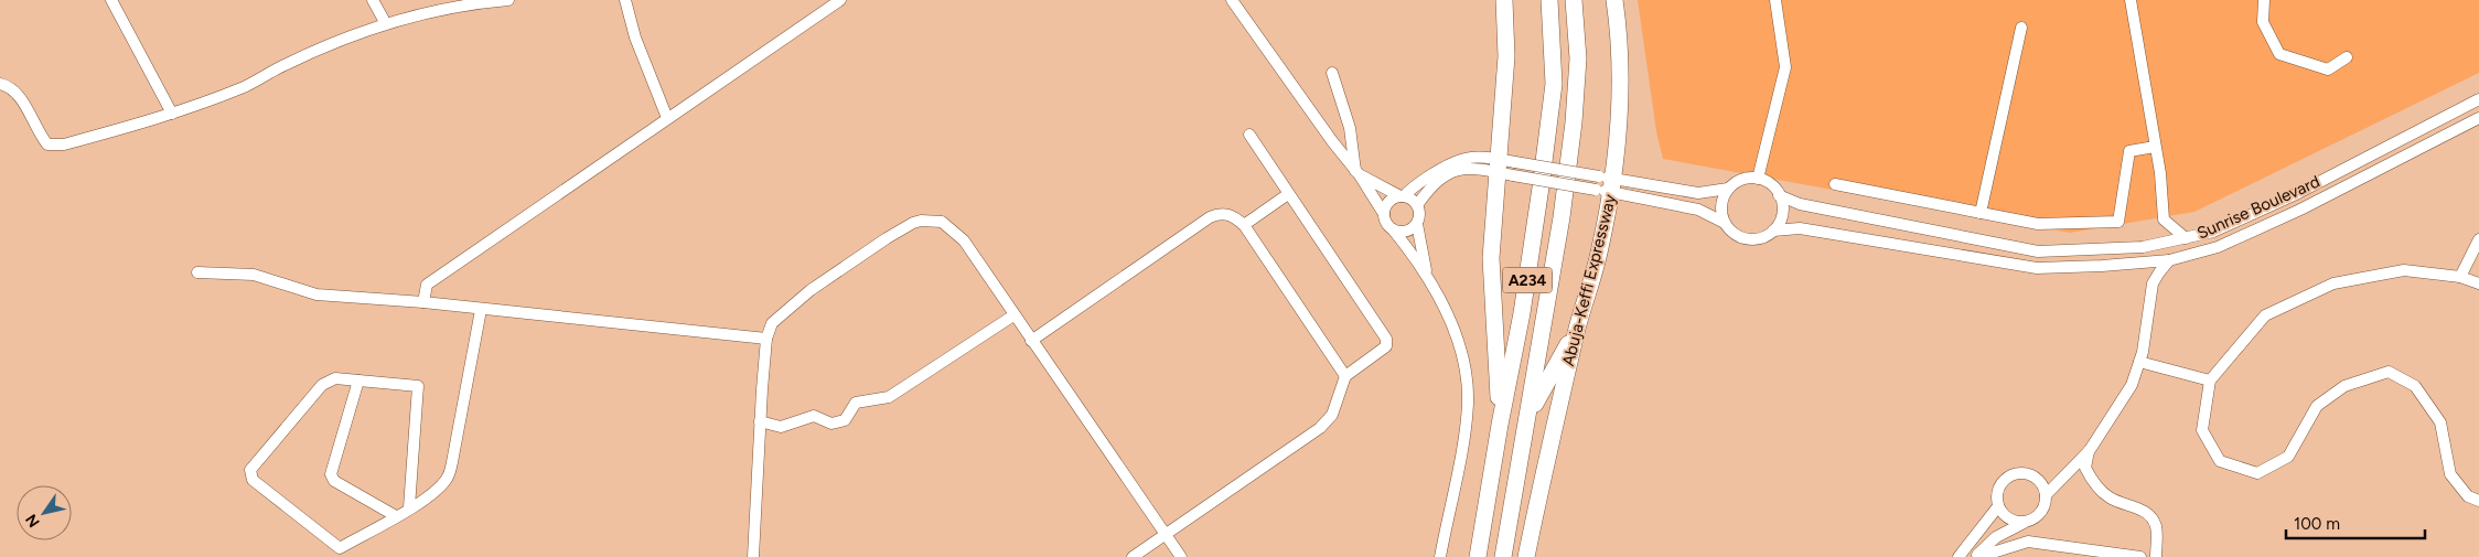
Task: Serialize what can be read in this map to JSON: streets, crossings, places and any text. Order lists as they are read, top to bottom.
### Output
{
  "streets": {
    "highway": ["A234", "Abuja-Keffi Expressway"],
    "street": ["Sunrise Boulevard"]
  },
  "scale_bar": "100 m",
  "north": "bottom left"
}
